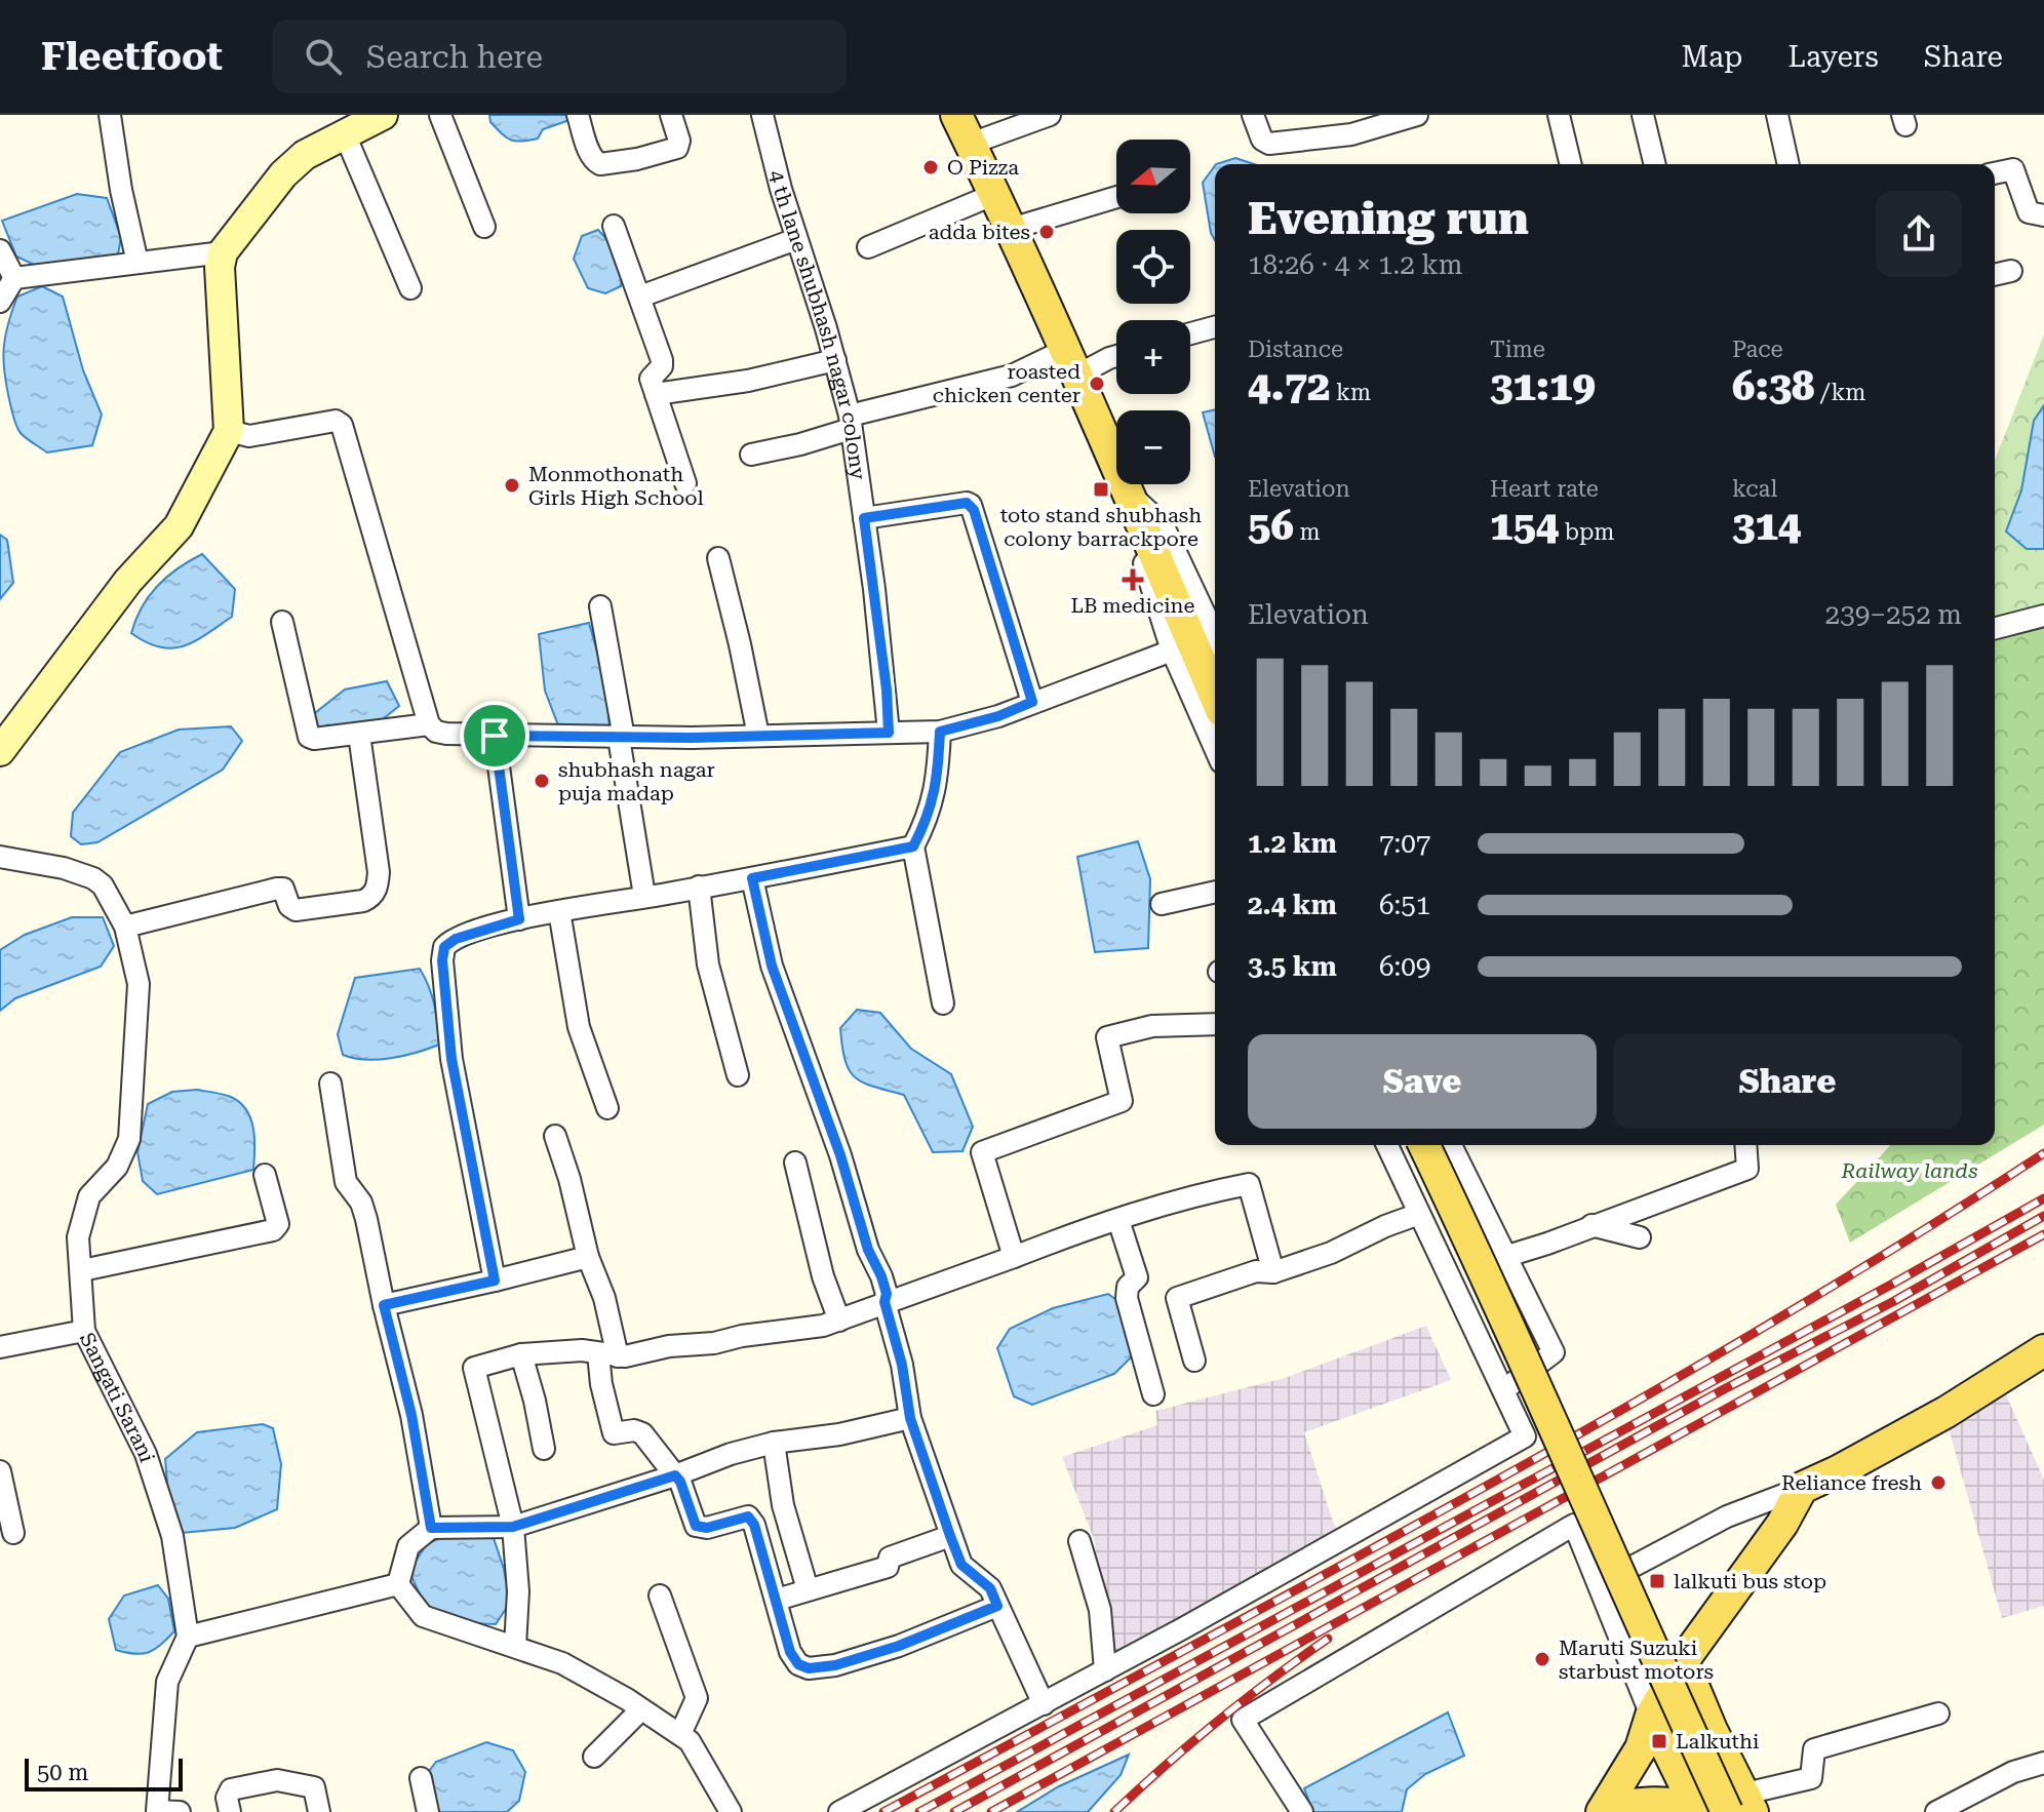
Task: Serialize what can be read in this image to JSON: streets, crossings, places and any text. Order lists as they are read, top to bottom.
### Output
{
  "streets": {
    "street": ["4 th lane shubhash nagar colony", "Sangati Sarani"]
  },
  "parks": ["Railway lands"],
  "places": {
    "other": [
      "O Pizza",
      "adda bites",
      "roasted chicken center",
      "Monmothonath Girls High School",
      "shubhash nagar puja madap",
      "Reliance fresh",
      "Maruti Suzuki starbust motors"
    ],
    "transit": ["toto stand shubhash colony barrackpore", "lalkuti bus stop", "Lalkuthi"],
    "health": ["LB medicine"]
  },
  "scale_bar": "50 m",
  "north": "left",
  "page": {
    "header": "Fleetfoot",
    "search": "Search here",
    "nav": ["Map", "Layers", "Share"],
    "map_buttons": ["+", "−"],
    "heading": ["Evening run", "18:26 · 4 × 1.2 km"],
    "stats": [
      ["Distance", "4.72 km"],
      ["Time", "31:19"],
      ["Pace", "6:38 /km"],
      ["Elevation", "56 m"],
      ["Heart rate", "154 bpm"],
      ["kcal", "314"]
    ],
    "chart": ["Elevation", "239–252 m"],
    "list": [
      {
        "name": "1.2 km",
        "note": "7:07"
      },
      {
        "name": "2.4 km",
        "note": "6:51"
      },
      {
        "name": "3.5 km",
        "note": "6:09"
      }
    ],
    "buttons": ["Save", "Share"],
    "scale": "50 m"
  }
}
